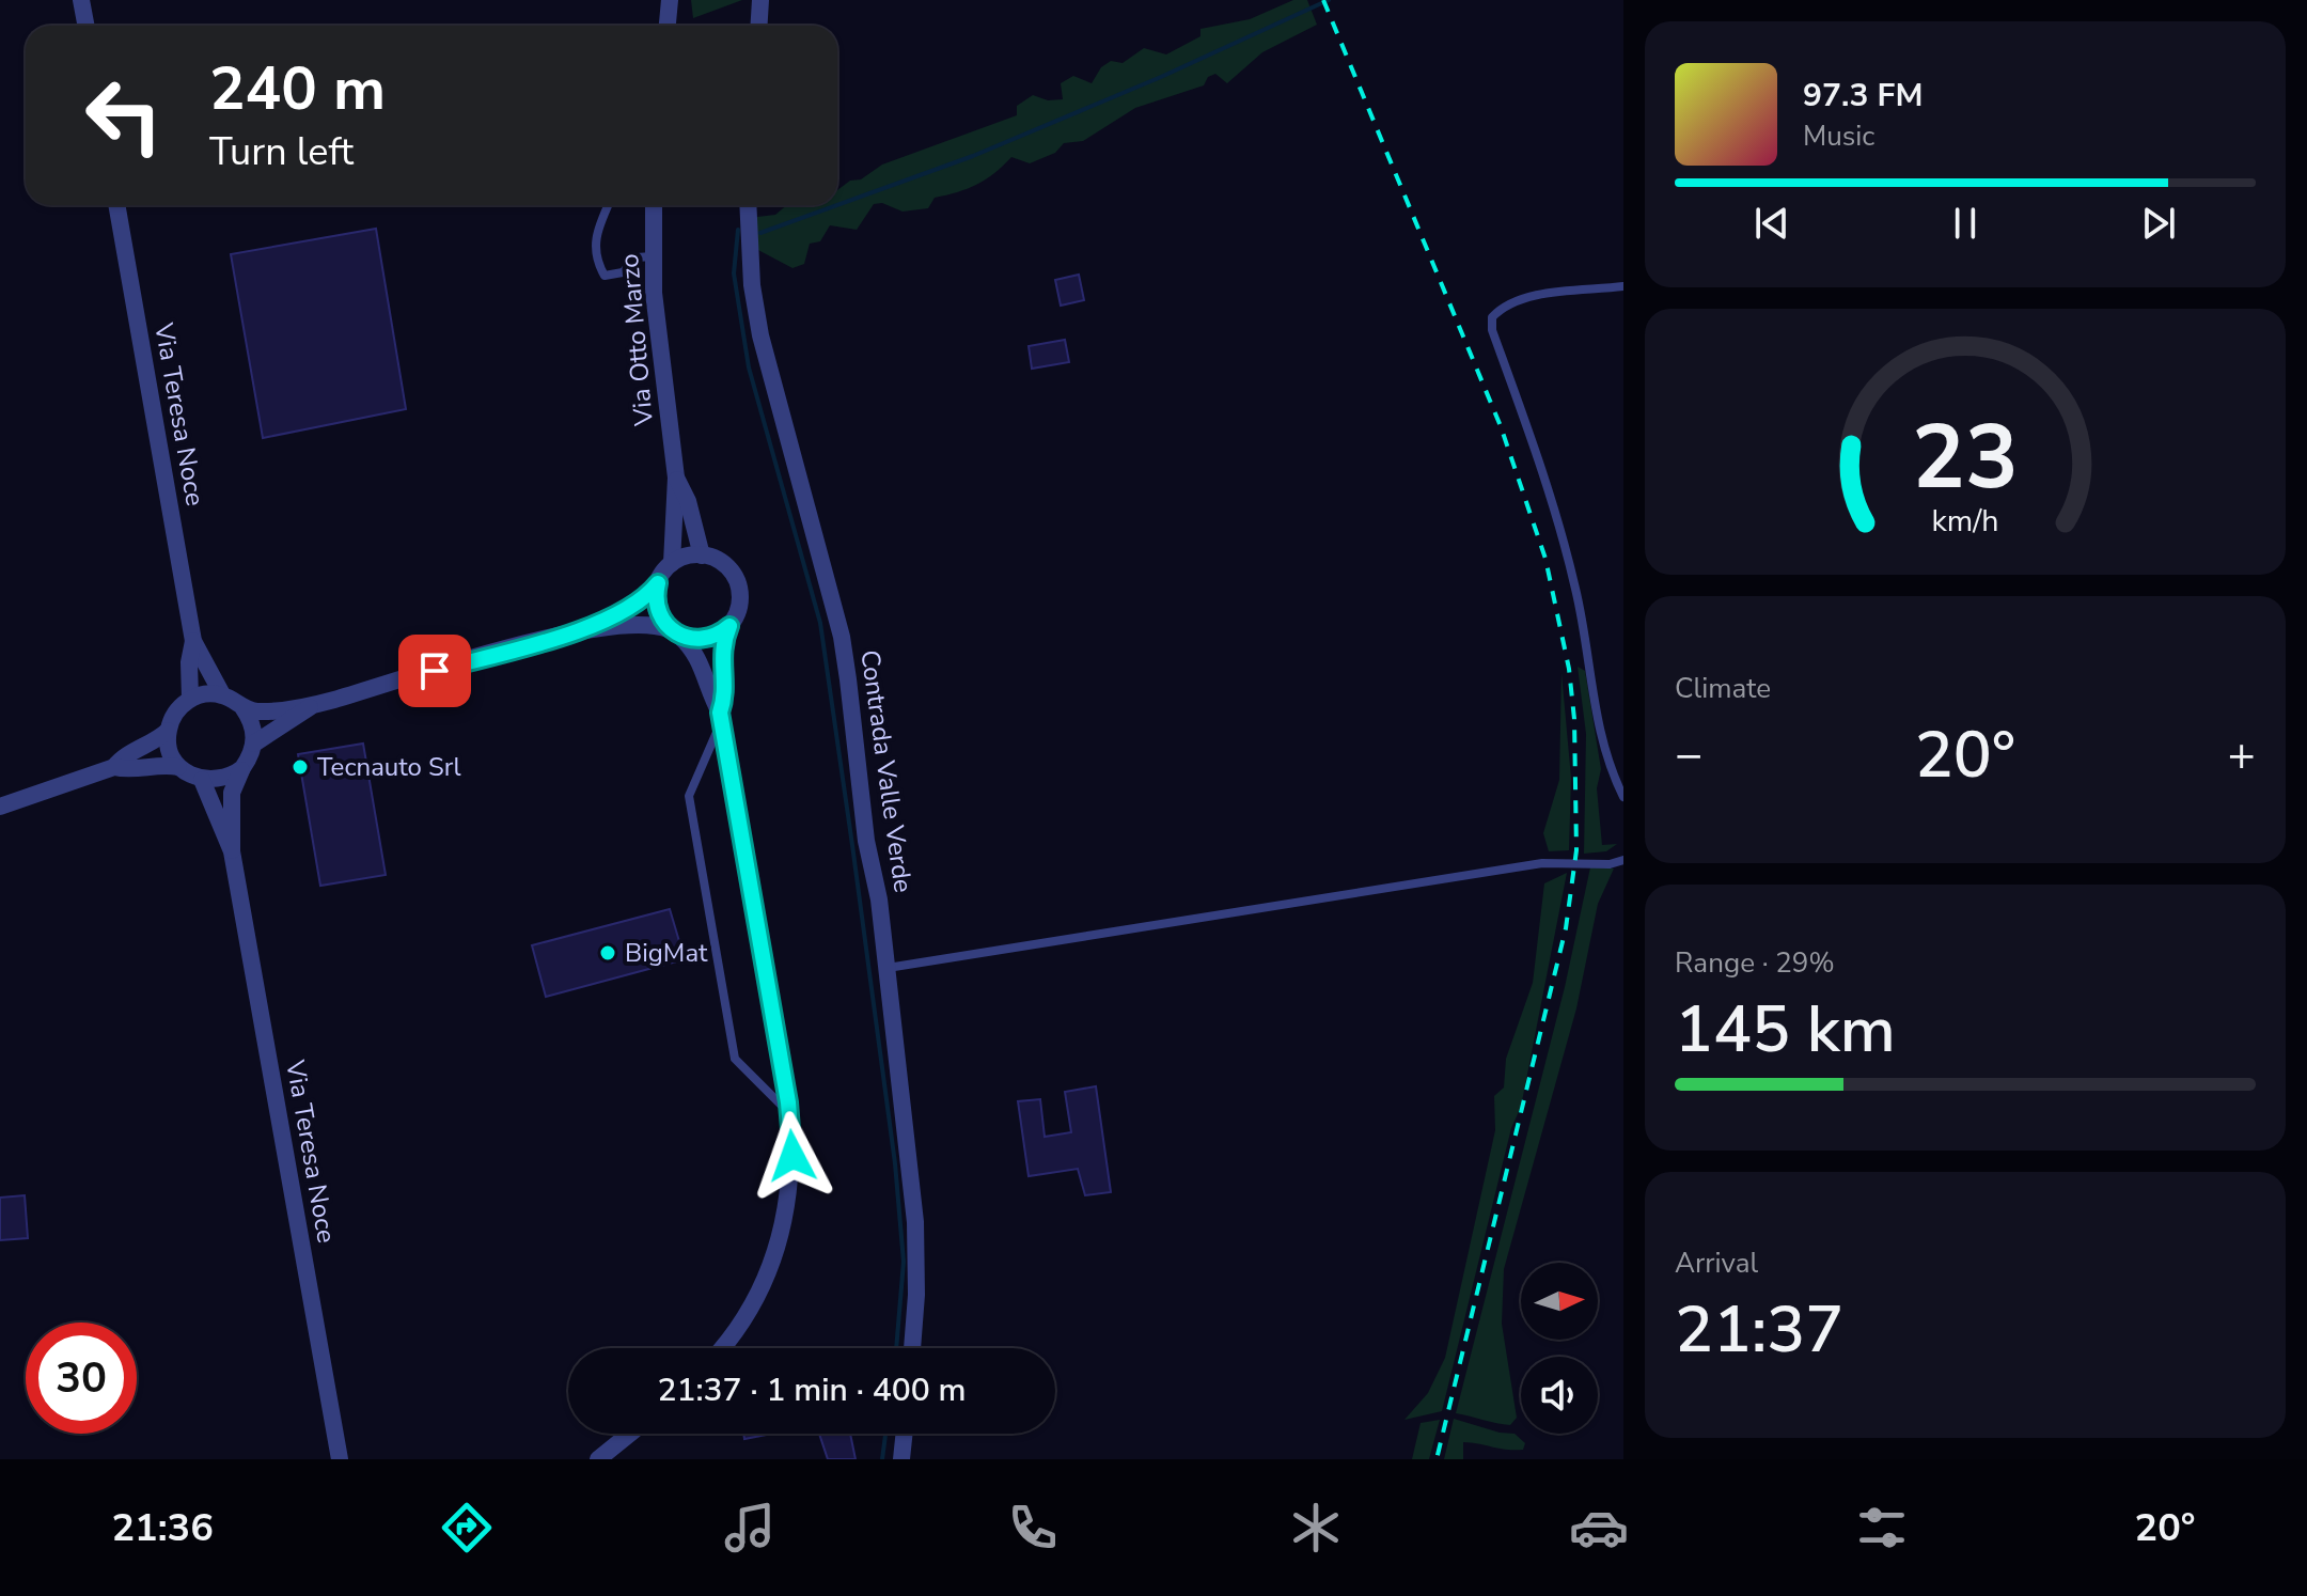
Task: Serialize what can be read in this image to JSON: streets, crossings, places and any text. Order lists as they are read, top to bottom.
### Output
{
  "streets": {
    "street": ["Via Otto Marzo", "Via Teresa Noce", "Contrada Valle Verde"]
  },
  "places": ["Tecnauto Srl", "BigMat"],
  "north": "right",
  "page": {
    "turn": ["240 m", "Turn left"],
    "song": ["97.3 FM", "Music"],
    "tile": [
      "Climate",
      ["Range · 29%", "145 km"],
      ["Arrival", "21:37"]
    ],
    "heat": ["−", "20°", "+"],
    "limit": "30",
    "trip": "21:37 · 1 min · 400 m",
    "tabs": ["21:36", "20°"],
    "gauge": ["23", "km/h"]
  }
}
